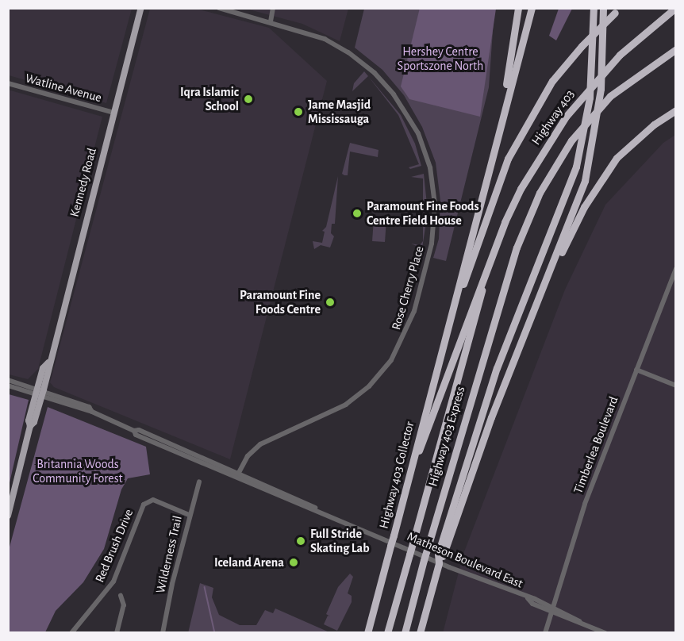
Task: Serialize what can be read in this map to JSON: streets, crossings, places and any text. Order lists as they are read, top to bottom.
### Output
{
  "streets": {
    "highway": ["Highway 403", "Highway 403 Express", "Highway 403 Collector"],
    "main road": ["Kennedy Road"],
    "street": [
      "Watline Avenue",
      "Rose Cherry Place",
      "Timberlea Boulevard",
      "Red Brush Drive",
      "Wilderness Trail",
      "Matheson Boulevard East"
    ]
  },
  "crossings": [
    ["Watline Avenue", "Kennedy Road"],
    ["Highway 403", "Highway 403 Express"],
    ["Kennedy Road", "Matheson Boulevard East"],
    ["Rose Cherry Place", "Matheson Boulevard East"],
    ["Timberlea Boulevard", "Matheson Boulevard East"],
    ["Red Brush Drive", "Wilderness Trail"]
  ],
  "parks": ["Hershey Centre Sportszone North", "Britannia Woods Community Forest"],
  "places": [
    "Iqra Islamic School",
    "Jame Masjid Mississauga",
    "Paramount Fine Foods Centre Field House",
    "Paramount Fine Foods Centre",
    "Full Stride Skating Lab",
    "Iceland Arena"
  ]
}
